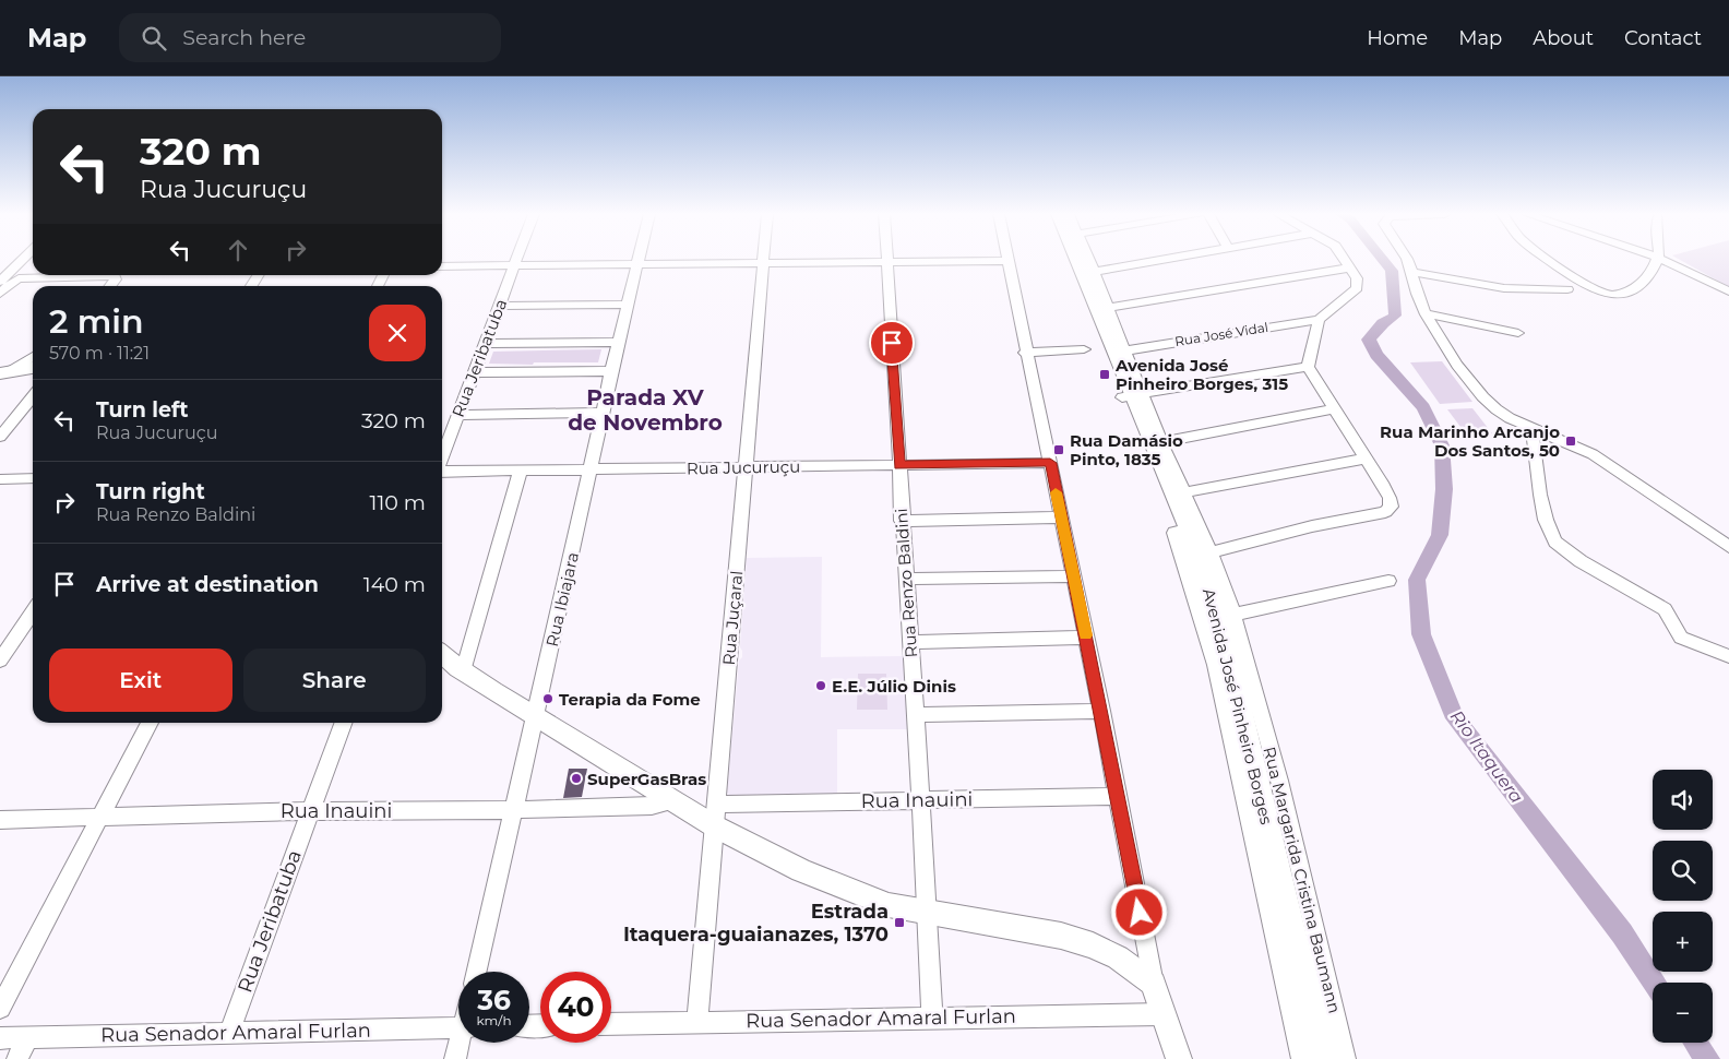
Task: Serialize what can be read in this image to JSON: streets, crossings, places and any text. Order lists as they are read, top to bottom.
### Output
{
  "streets": {
    "main road": ["Avenida José Pinheiro Borges"],
    "street": [
      "Rua José Vidal",
      "Rua Jeribatuba",
      "Rua Jucuruçu",
      "Rua Renzo Baldini",
      "Rua Ibiajara",
      "Rua Juçaral",
      "Rua Inauini",
      "Rua Margarida Cristina Baumann",
      "Rua Senador Amaral Furlan"
    ]
  },
  "crossings": [
    ["Rua José Vidal", "Rua Margarida Cristina Baumann"],
    ["Rua Jeribatuba", "Rua Inauini"],
    ["Rua Jeribatuba", "Rua Senador Amaral Furlan"],
    ["Rua Jucuruçu", "Rua Renzo Baldini"],
    ["Rua Jucuruçu", "Rua Ibiajara"],
    ["Rua Jucuruçu", "Rua Juçaral"],
    ["Rua Renzo Baldini", "Rua Inauini"],
    ["Rua Renzo Baldini", "Rua Senador Amaral Furlan"],
    ["Rua Ibiajara", "Rua Inauini"],
    ["Rua Juçaral", "Rua Inauini"],
    ["Rua Juçaral", "Rua Senador Amaral Furlan"],
    ["Avenida José Pinheiro Borges", "Rua Margarida Cristina Baumann"]
  ],
  "districts": ["Parada XV de Novembro"],
  "water": ["Rio Itaquera"],
  "places": {
    "transit": [
      "Avenida José Pinheiro Borges, 315",
      "Rua Marinho Arcanjo Dos Santos, 50",
      "Rua Damásio Pinto, 1835",
      "Estrada Itaquera-guaianazes, 1370"
    ],
    "other": ["E.E. Júlio Dinis", "Terapia da Fome", "SuperGasBras"]
  },
  "page": {
    "header": "Map",
    "search": "Search here",
    "nav": [
      "Home",
      "Map",
      "About",
      "Contact"
    ],
    "turn": ["320 m", "Rua Jucuruçu"],
    "heading": ["2 min", "570 m · 11:21"],
    "list": [
      {
        "name": "Turn left",
        "note": "Rua Jucuruçu",
        "value": "320 m"
      },
      {
        "name": "Turn right",
        "note": "Rua Renzo Baldini",
        "value": "110 m"
      },
      {
        "name": "Arrive at destination",
        "value": "140 m"
      }
    ],
    "buttons": ["Exit", "Share"],
    "map_buttons": ["+", "−"],
    "speed": "36 km/h",
    "limit": "40"
  }
}
